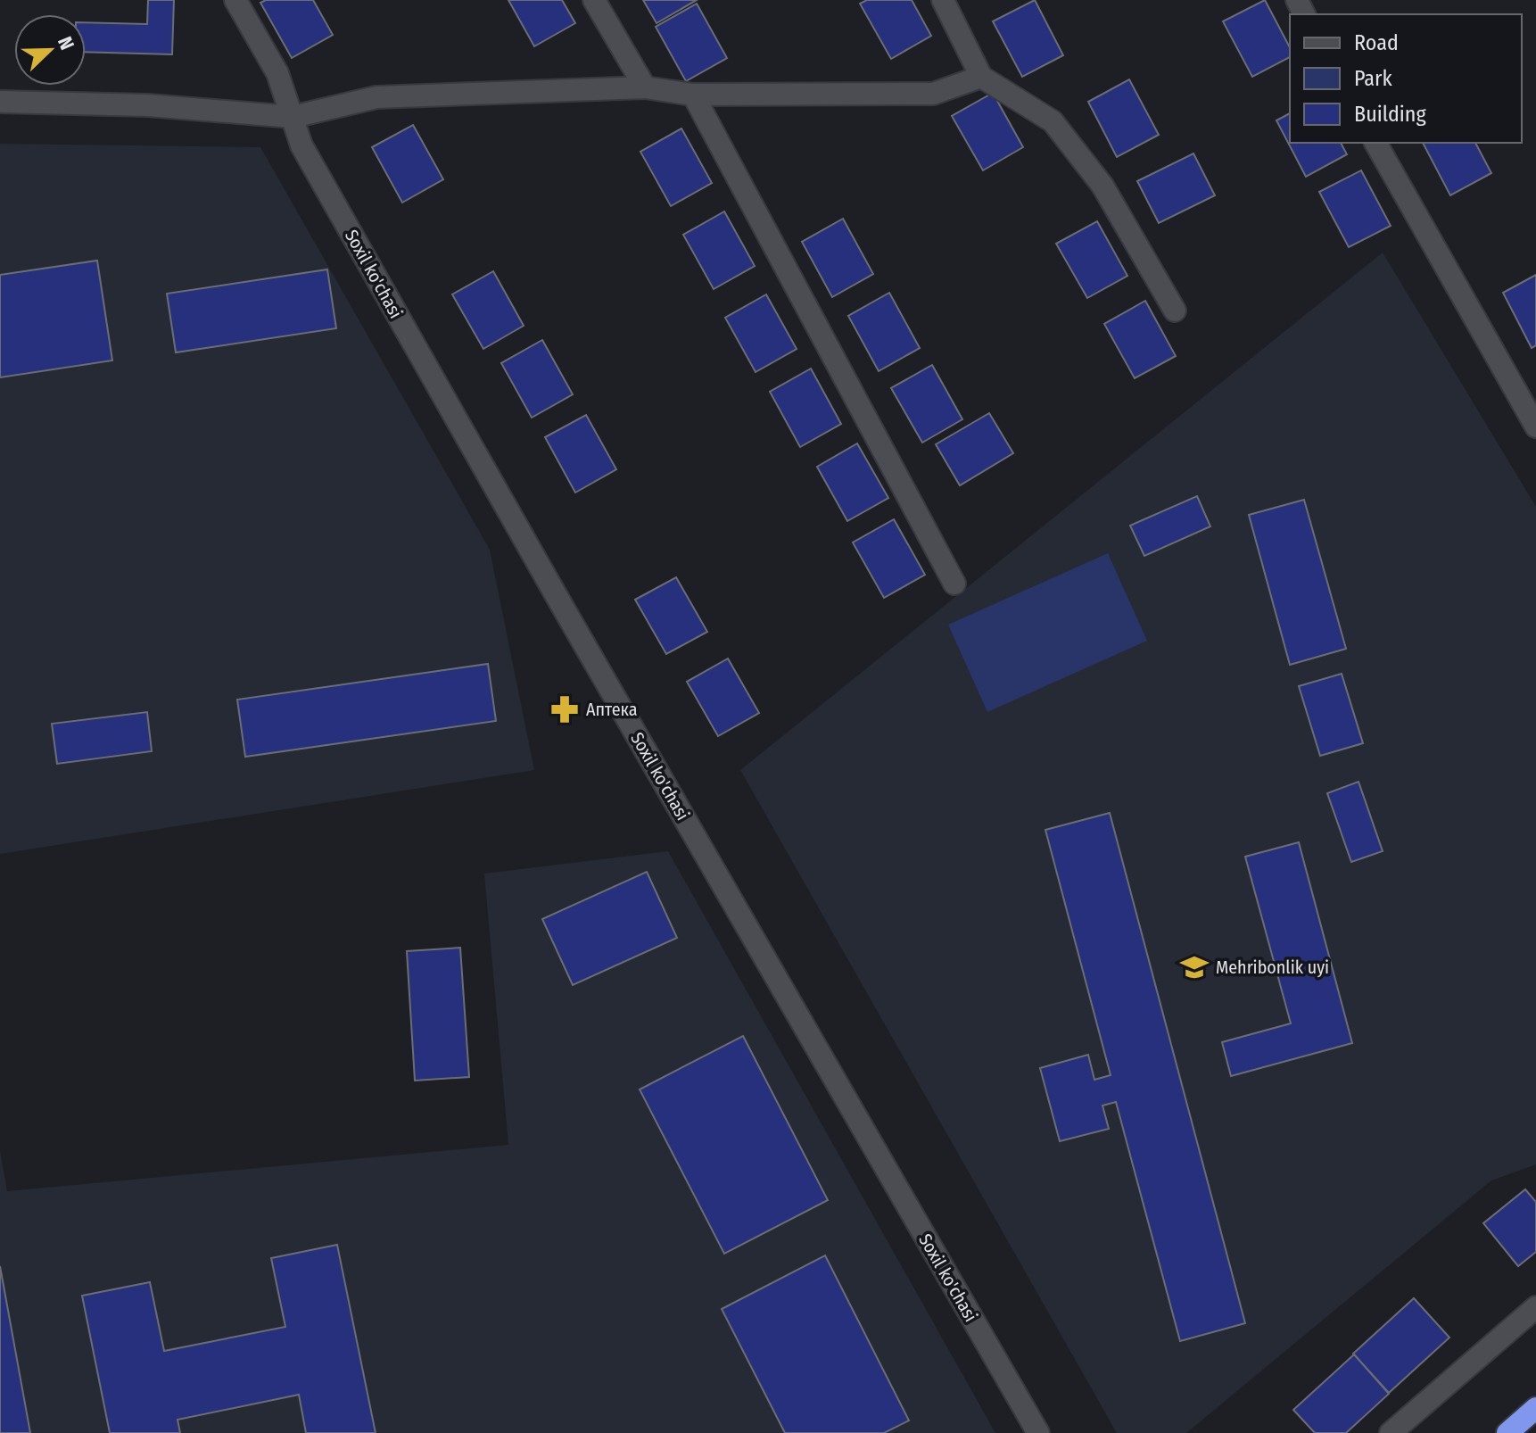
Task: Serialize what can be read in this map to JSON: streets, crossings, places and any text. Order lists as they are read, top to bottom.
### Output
{
  "streets": {
    "street": ["Soxil ko'chasi"]
  },
  "places": {
    "pharmacy": ["Аптека"],
    "school or university": ["Mehribonlik uyi"]
  },
  "legend": ["Road", "Park", "Building"],
  "north": "top right"
}
